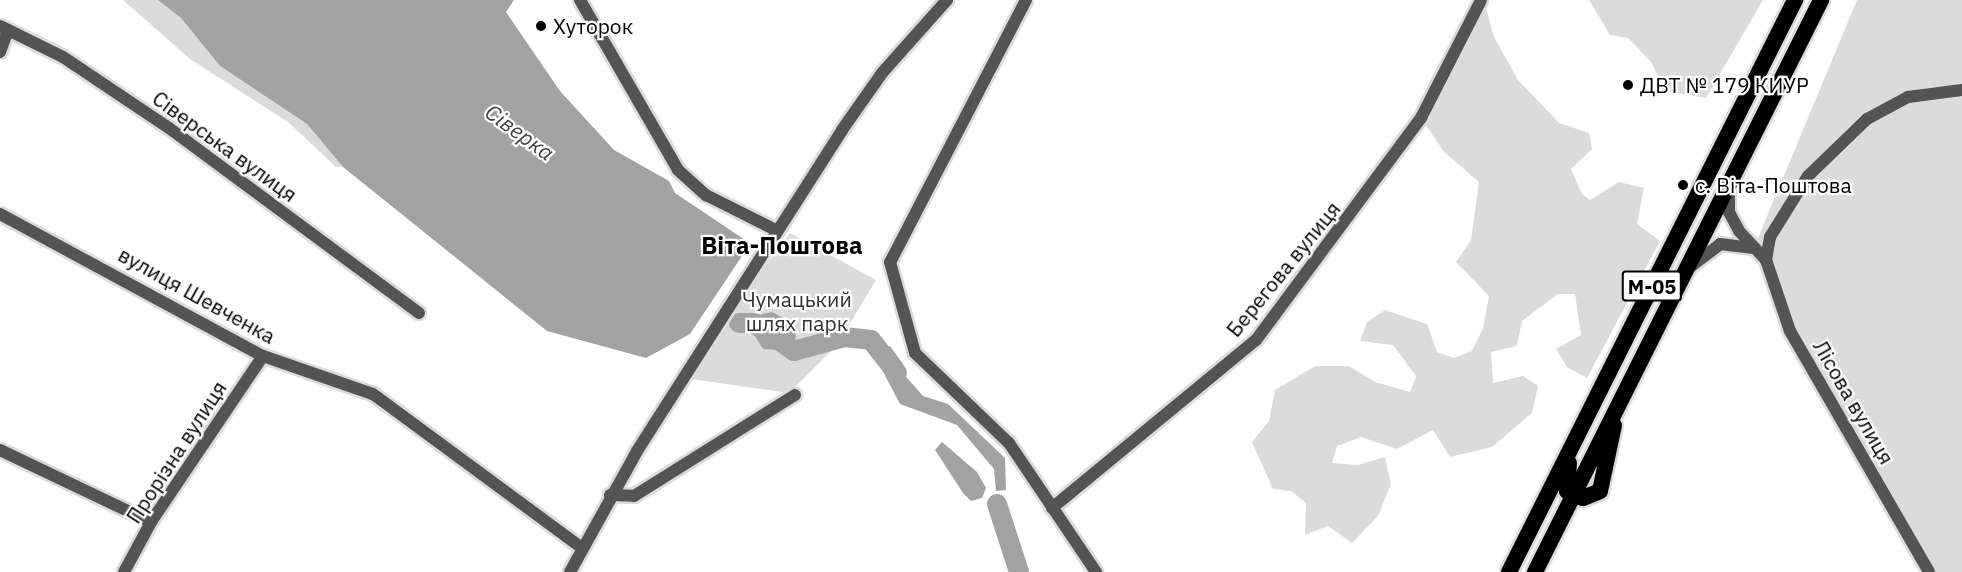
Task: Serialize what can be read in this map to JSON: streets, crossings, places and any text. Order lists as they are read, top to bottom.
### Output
{
  "streets": {
    "highway": ["М-05"],
    "street": [
      "Сіверська вулиця",
      "Берегова вулиця",
      "вулиця Шевченка",
      "Лісова вулиця",
      "Прорізна вулиця"
    ]
  },
  "crossings": [
    ["М-05", "Лісова вулиця"],
    ["вулиця Шевченка", "Прорізна вулиця"]
  ],
  "districts": ["Віта-Поштова"],
  "water": ["Сіверка"],
  "parks": ["Чумацький шлях парк"],
  "places": ["Хуторок", "ДВТ № 179 КИУР", "с. Віта-Поштова"]
}
